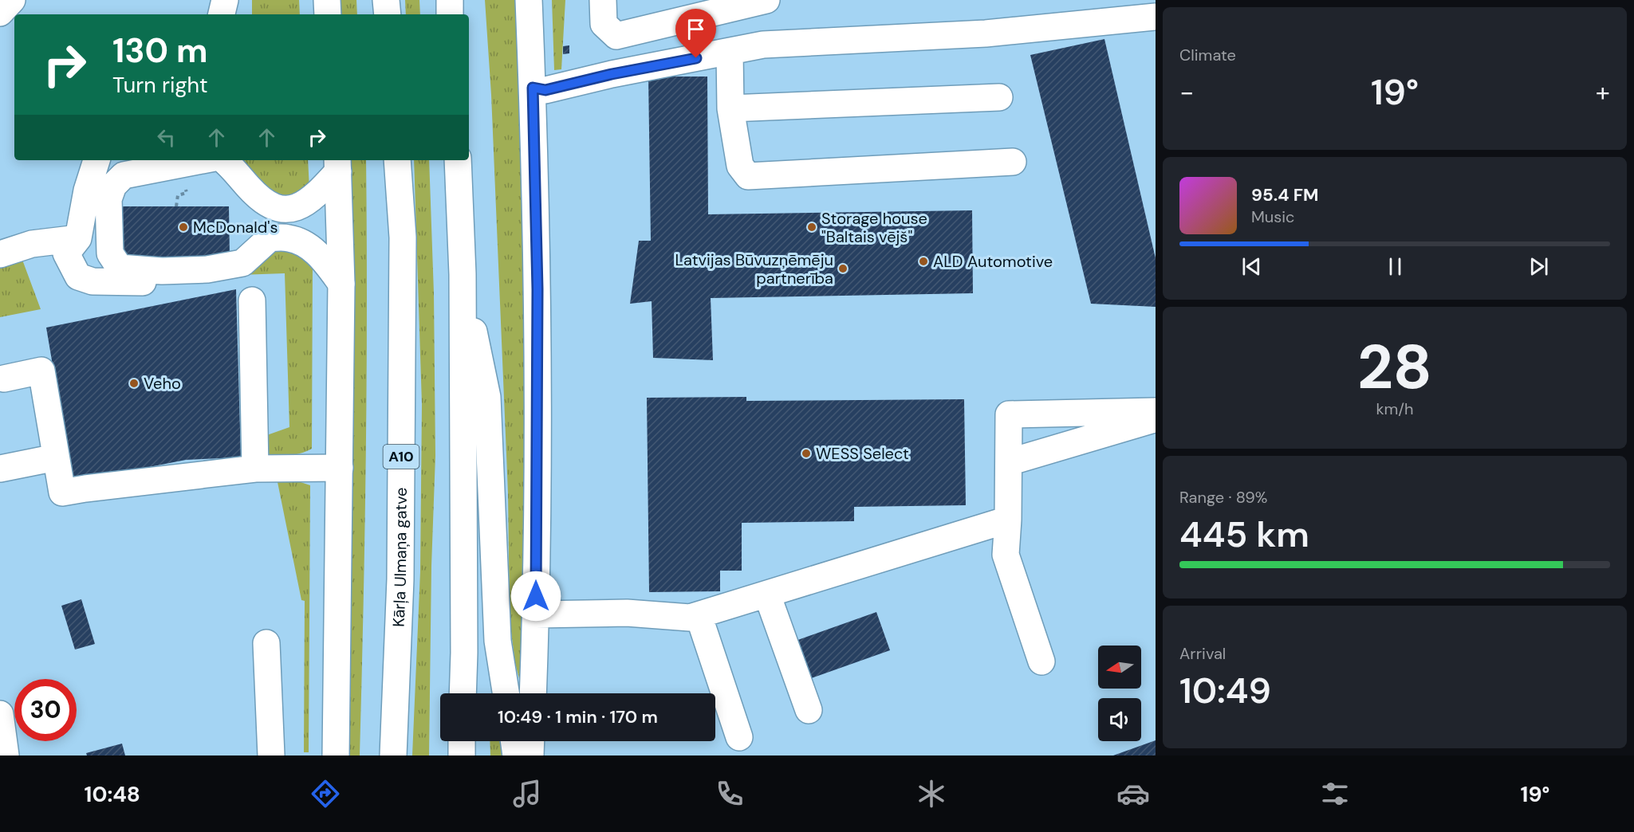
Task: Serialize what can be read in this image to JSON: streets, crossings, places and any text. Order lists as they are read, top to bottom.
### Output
{
  "streets": {
    "main road": ["A10", "Kārļa Ulmaņa gatve"]
  },
  "places": [
    "McDonald's",
    "Storage house \"Baltais vējš\"",
    "ALD Automotive",
    "Latvijas Būvuzņēmēju partnerība",
    "Veho",
    "WESS Select"
  ],
  "north": "left",
  "page": {
    "tile": [
      "Climate",
      ["28", "km/h"],
      ["Range · 89%", "445 km"],
      ["Arrival", "10:49"]
    ],
    "turn": ["130 m", "Turn right"],
    "heat": ["−", "19°", "+"],
    "song": ["95.4 FM", "Music"],
    "limit": "30",
    "trip": "10:49 · 1 min · 170 m",
    "tabs": ["10:48", "19°"]
  }
}
